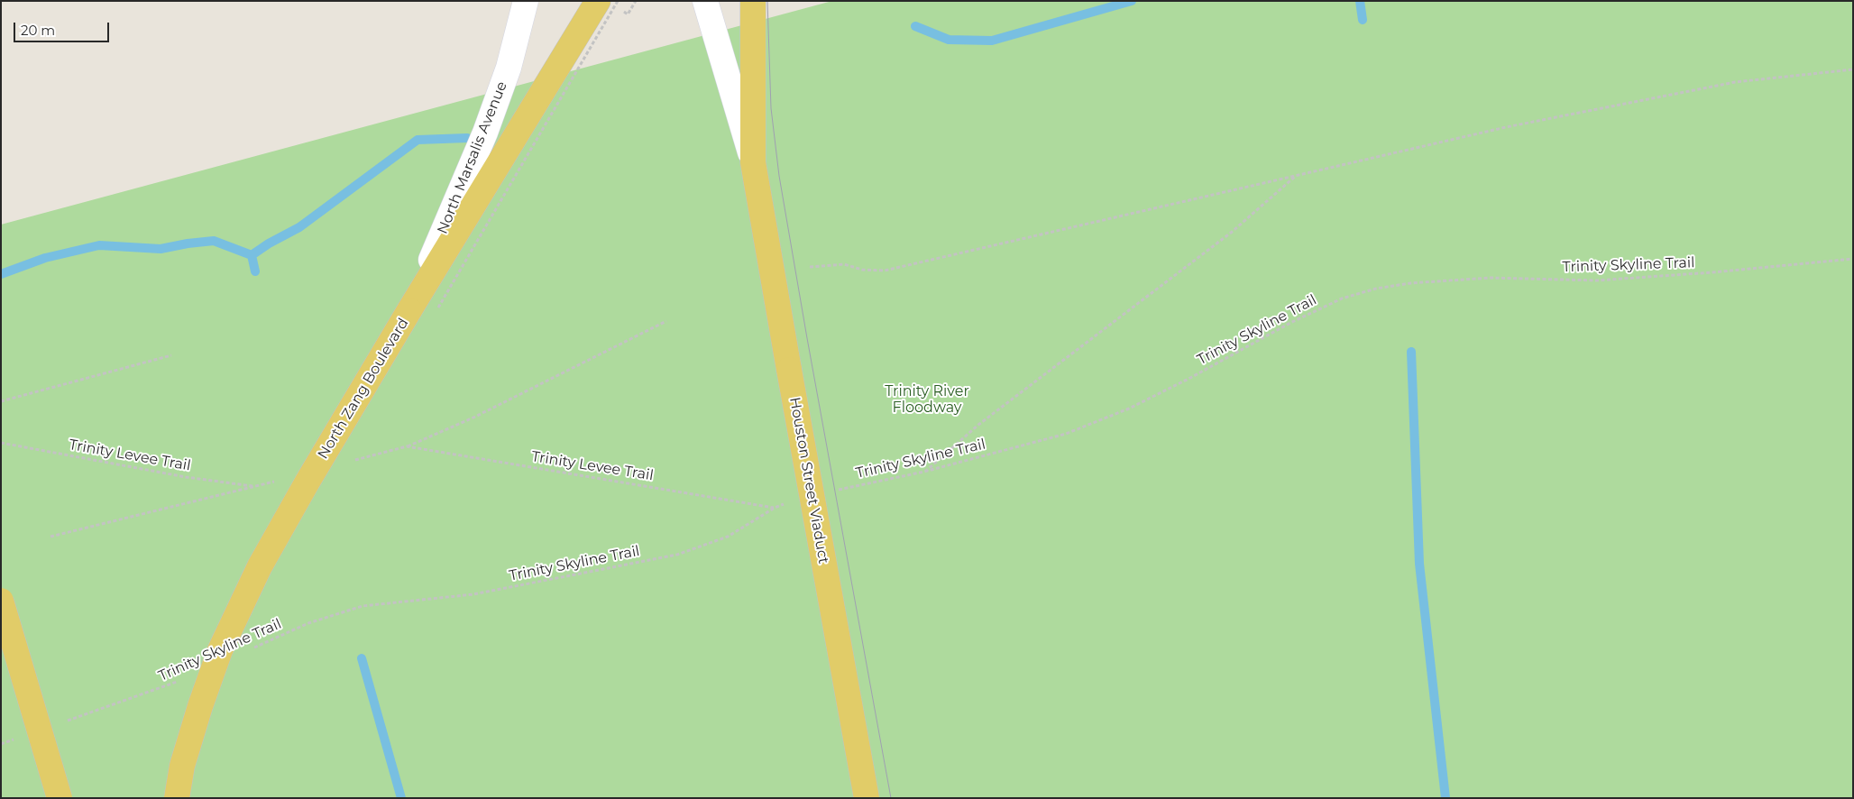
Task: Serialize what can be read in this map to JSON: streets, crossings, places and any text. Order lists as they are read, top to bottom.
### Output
{
  "streets": {
    "main road": ["North Zang Boulevard", "Houston Street Viaduct"],
    "street": ["North Marsalis Avenue"],
    "path": ["Trinity Skyline Trail", "Trinity Levee Trail"]
  },
  "crossings": [
    ["North Marsalis Avenue", "North Zang Boulevard"],
    ["Trinity Skyline Trail", "Trinity Levee Trail"]
  ],
  "parks": ["Trinity River Floodway"],
  "scale_bar": "20 m"
}
